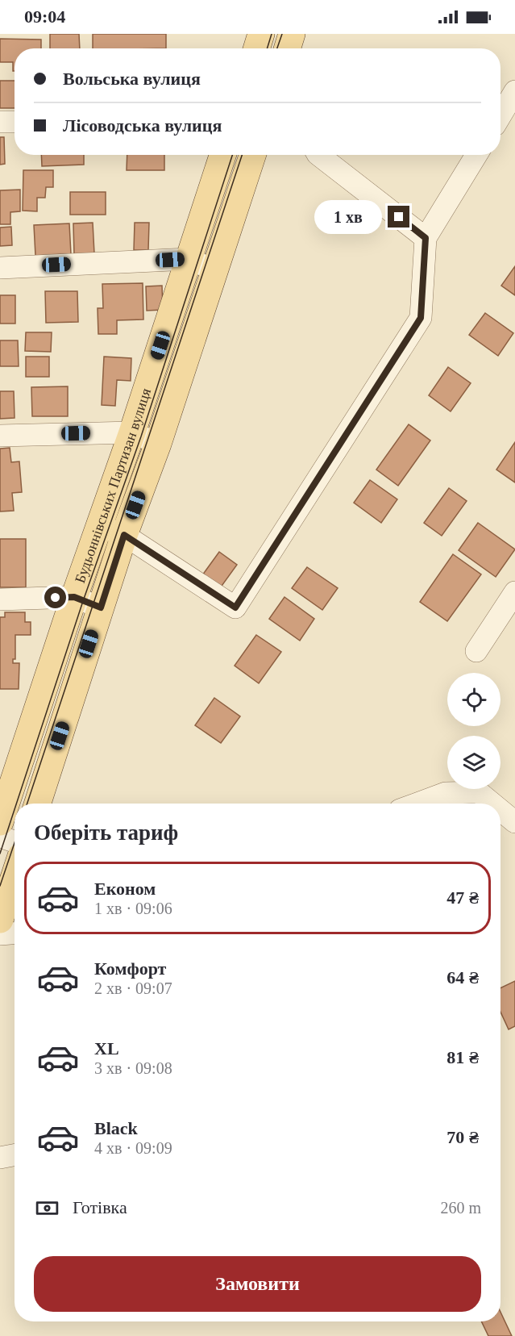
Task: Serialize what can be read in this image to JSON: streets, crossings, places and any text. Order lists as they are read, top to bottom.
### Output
{
  "streets": {
    "main road": ["Будьоннівських Партизан вулиця"]
  },
  "page": {
    "status": "09:04",
    "banner": ["Вольська вулиця", "Лісоводська вулиця"],
    "bubble": "1 хв",
    "heading": "Оберіть тариф",
    "list": [
      {
        "name": "Економ",
        "note": "1 хв · 09:06",
        "value": "47 ₴"
      },
      {
        "name": "Комфорт",
        "note": "2 хв · 09:07",
        "value": "64 ₴"
      },
      {
        "name": "XL",
        "note": "3 хв · 09:08",
        "value": "81 ₴"
      },
      {
        "name": "Black",
        "note": "4 хв · 09:09",
        "value": "70 ₴"
      }
    ],
    "pay": ["Готівка", "260 m"],
    "buttons": "Замовити"
  }
}
